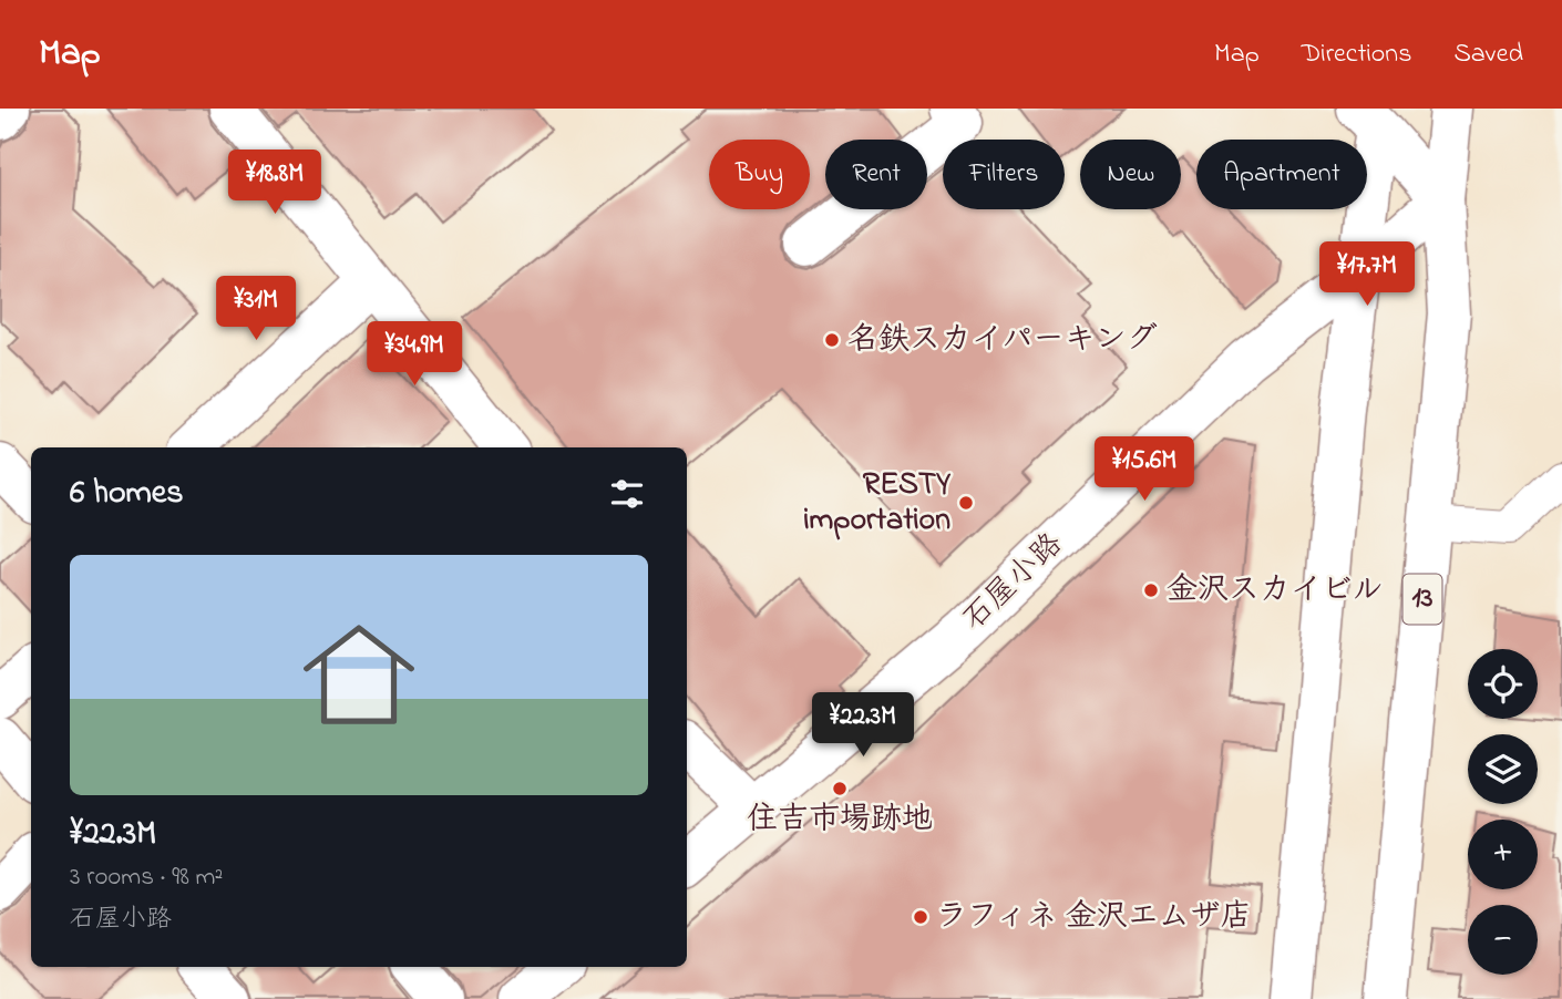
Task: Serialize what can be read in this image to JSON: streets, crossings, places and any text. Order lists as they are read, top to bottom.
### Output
{
  "streets": {
    "street": ["石屋小路", "13"]
  },
  "crossings": [
    ["石屋小路", "13"]
  ],
  "places": [
    "名鉄スカイパーキング",
    "RESTY importation",
    "金沢スカイビル",
    "住吉市場跡地",
    "ラフィネ 金沢エムザ店"
  ],
  "page": {
    "header": "Map",
    "nav": ["Map", "Directions", "Saved"],
    "chip": [
      "Buy",
      "Rent",
      "Filters",
      "New",
      "Apartment"
    ],
    "price": [
      "¥18.8M",
      "¥17.7M",
      "¥31M",
      "¥34.9M",
      "¥15.6M",
      "¥22.3M"
    ],
    "heading": "6 homes",
    "list": [
      {
        "name": "¥22.3M",
        "note": "3 rooms · 98 m² · 石屋小路"
      }
    ],
    "map_buttons": ["+", "−"]
  }
}
